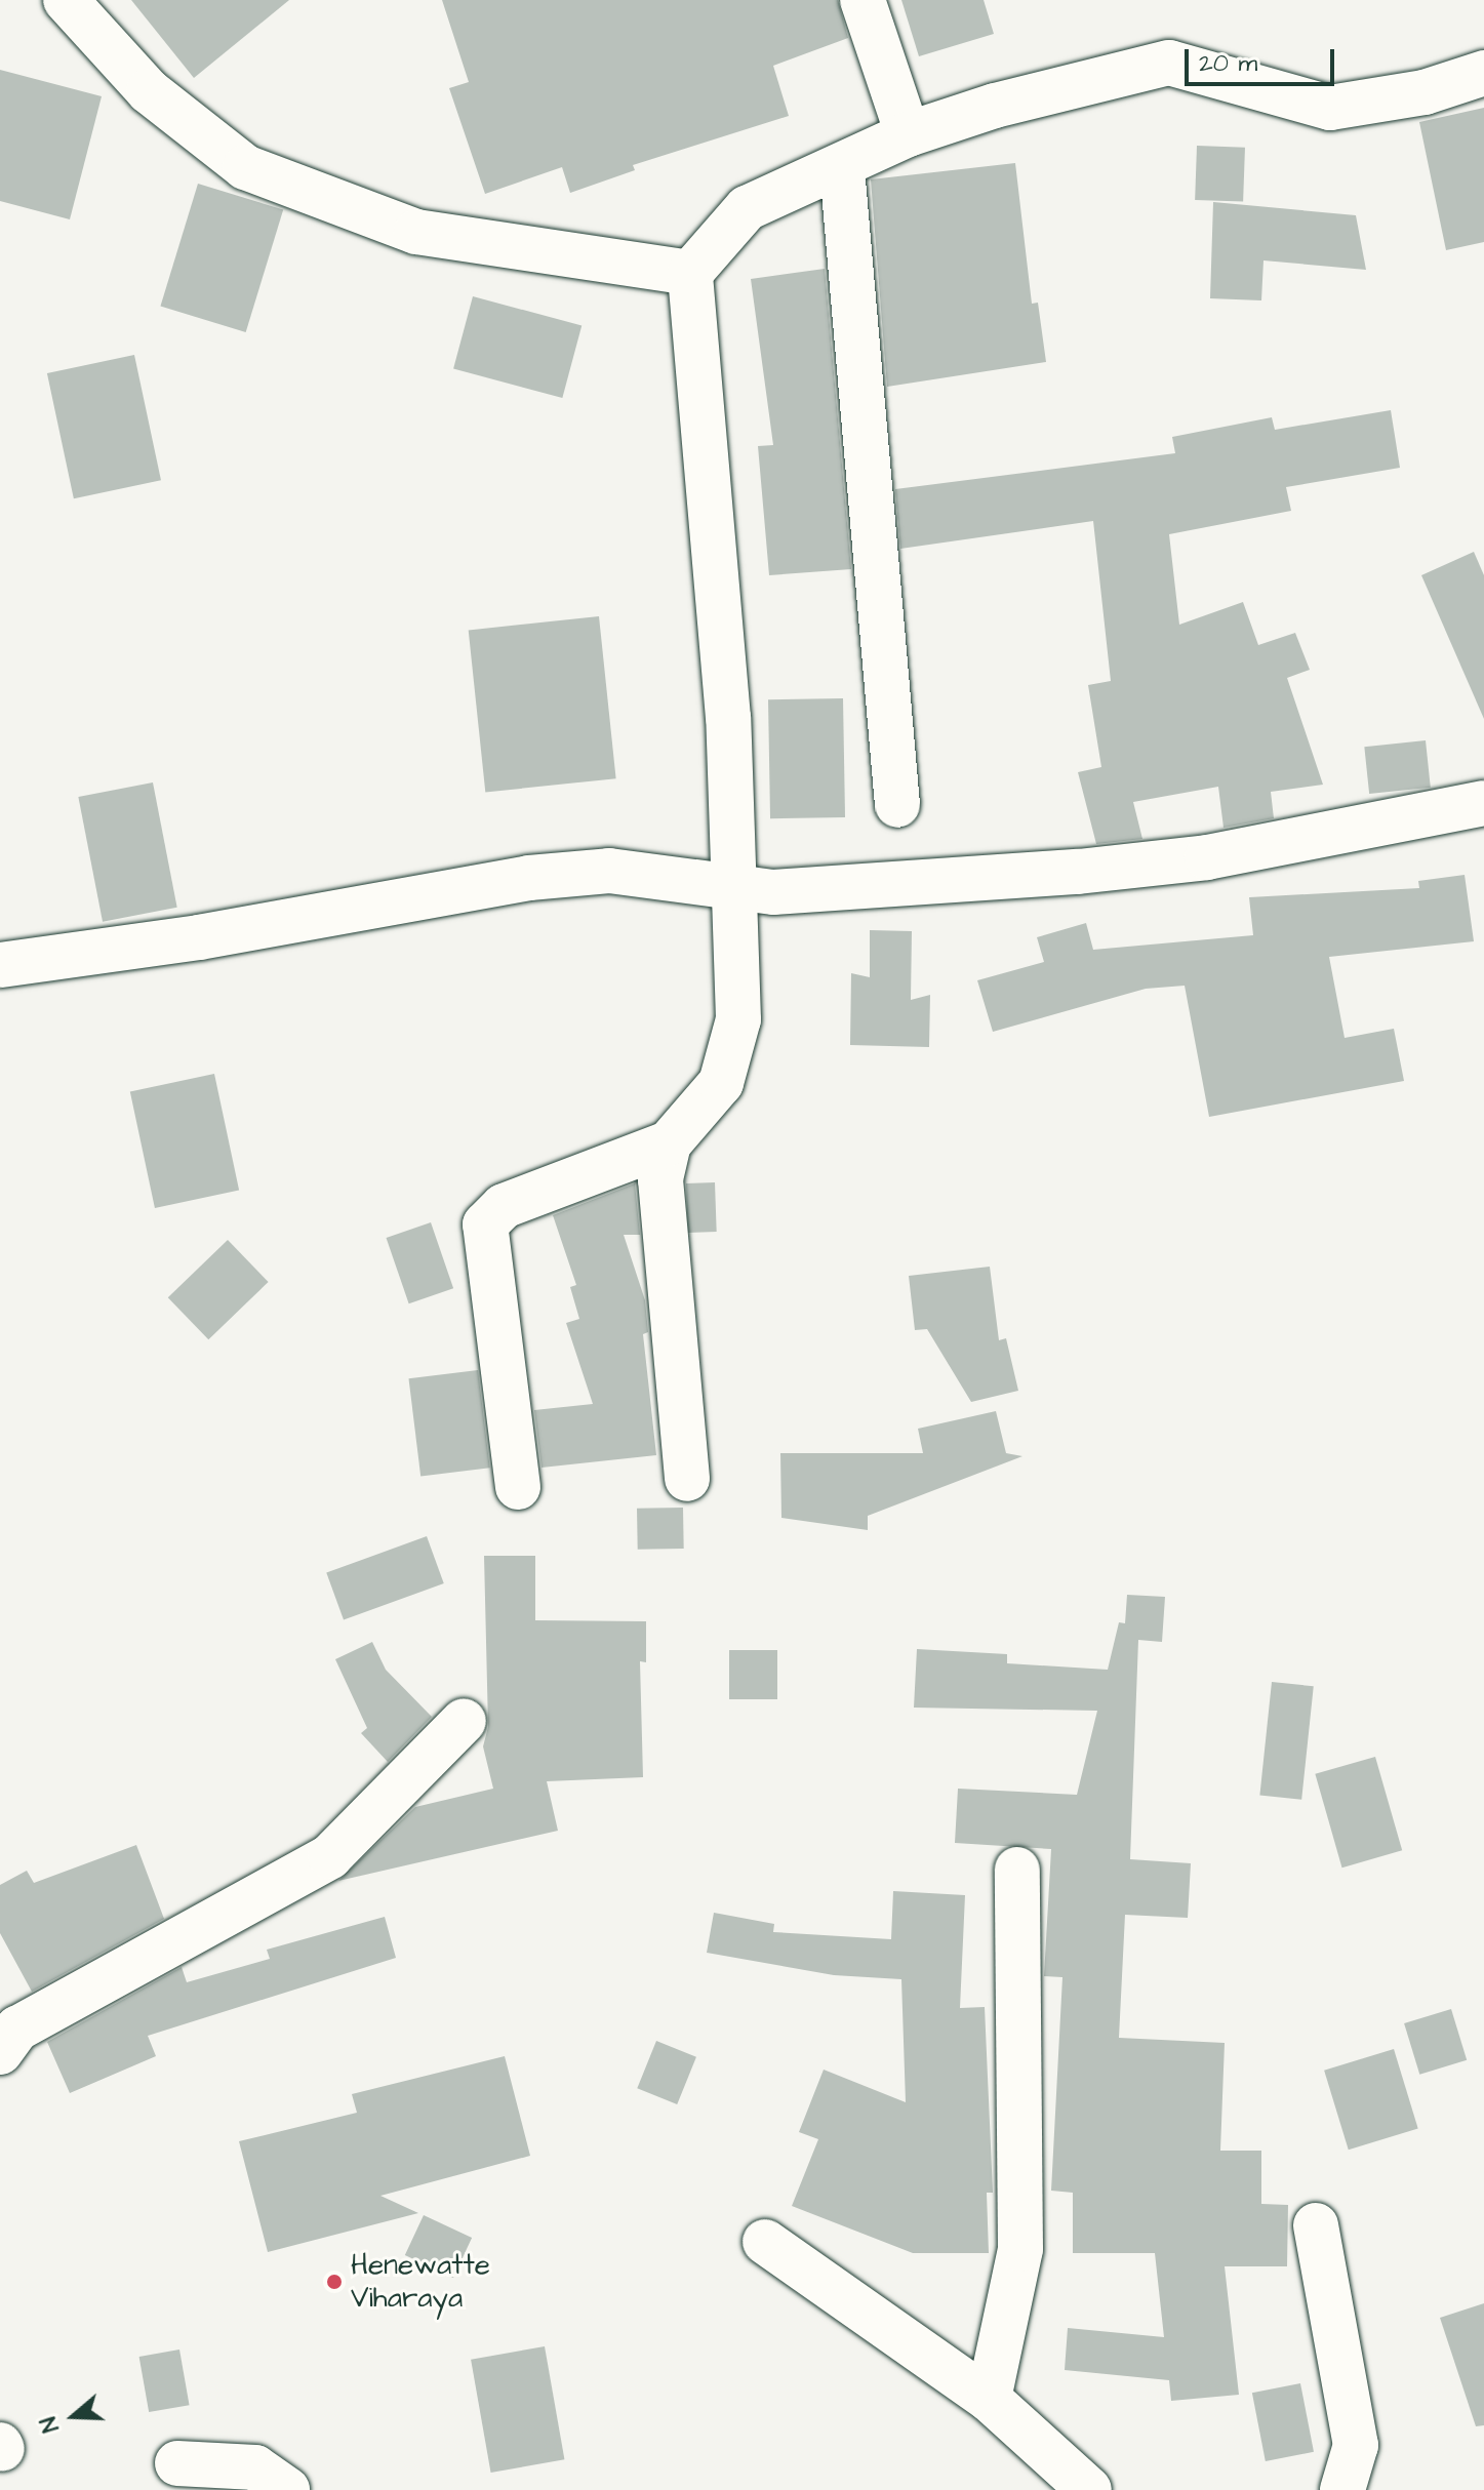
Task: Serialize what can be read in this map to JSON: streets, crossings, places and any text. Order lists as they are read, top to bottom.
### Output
{
  "places": ["Henewatte Viharaya"],
  "scale_bar": "20 m",
  "north": "left"
}
